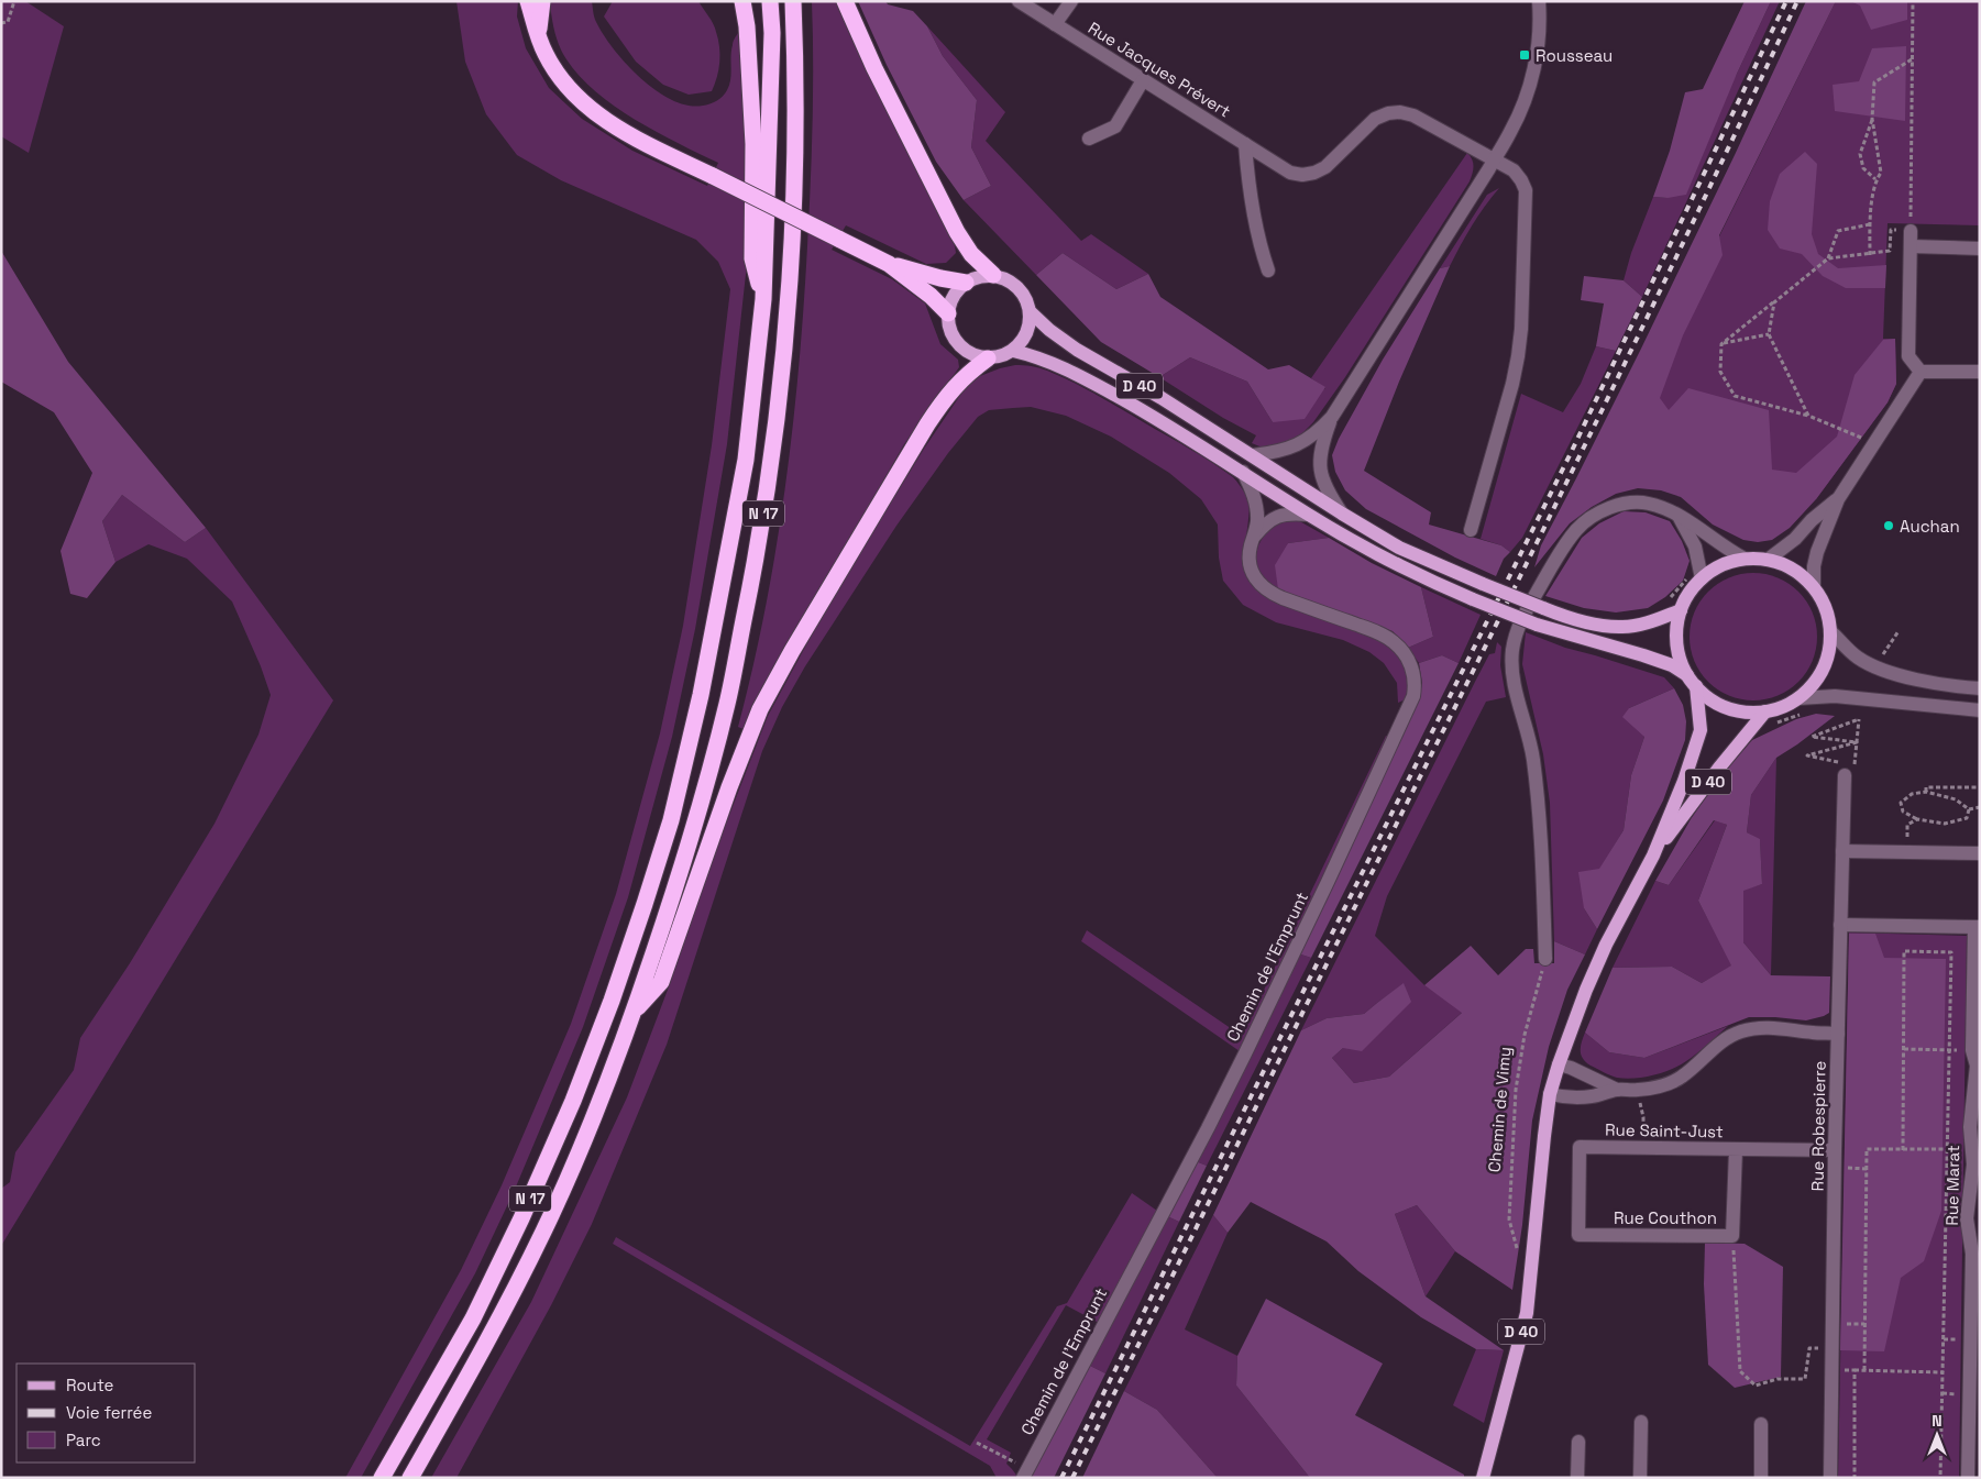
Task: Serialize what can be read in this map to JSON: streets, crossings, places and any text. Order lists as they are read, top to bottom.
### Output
{
  "streets": {
    "highway": ["N 17"],
    "main road": ["D 40"],
    "street": [
      "Rue Jacques Prévert",
      "Chemin de l'Emprunt",
      "Rue Robespierre",
      "Rue Saint-Just",
      "Rue Marat",
      "Rue Couthon"
    ],
    "path": ["Chemin de Vimy"]
  },
  "crossings": [
    ["D 40", "Chemin de l'Emprunt"],
    ["Rue Robespierre", "Rue Saint-Just"],
    ["Rue Saint-Just", "Rue Couthon"]
  ],
  "places": {
    "transit": ["Rousseau"],
    "other": ["Auchan"]
  },
  "legend": ["Route", "Voie ferrée", "Parc"],
  "north": "top"
}
